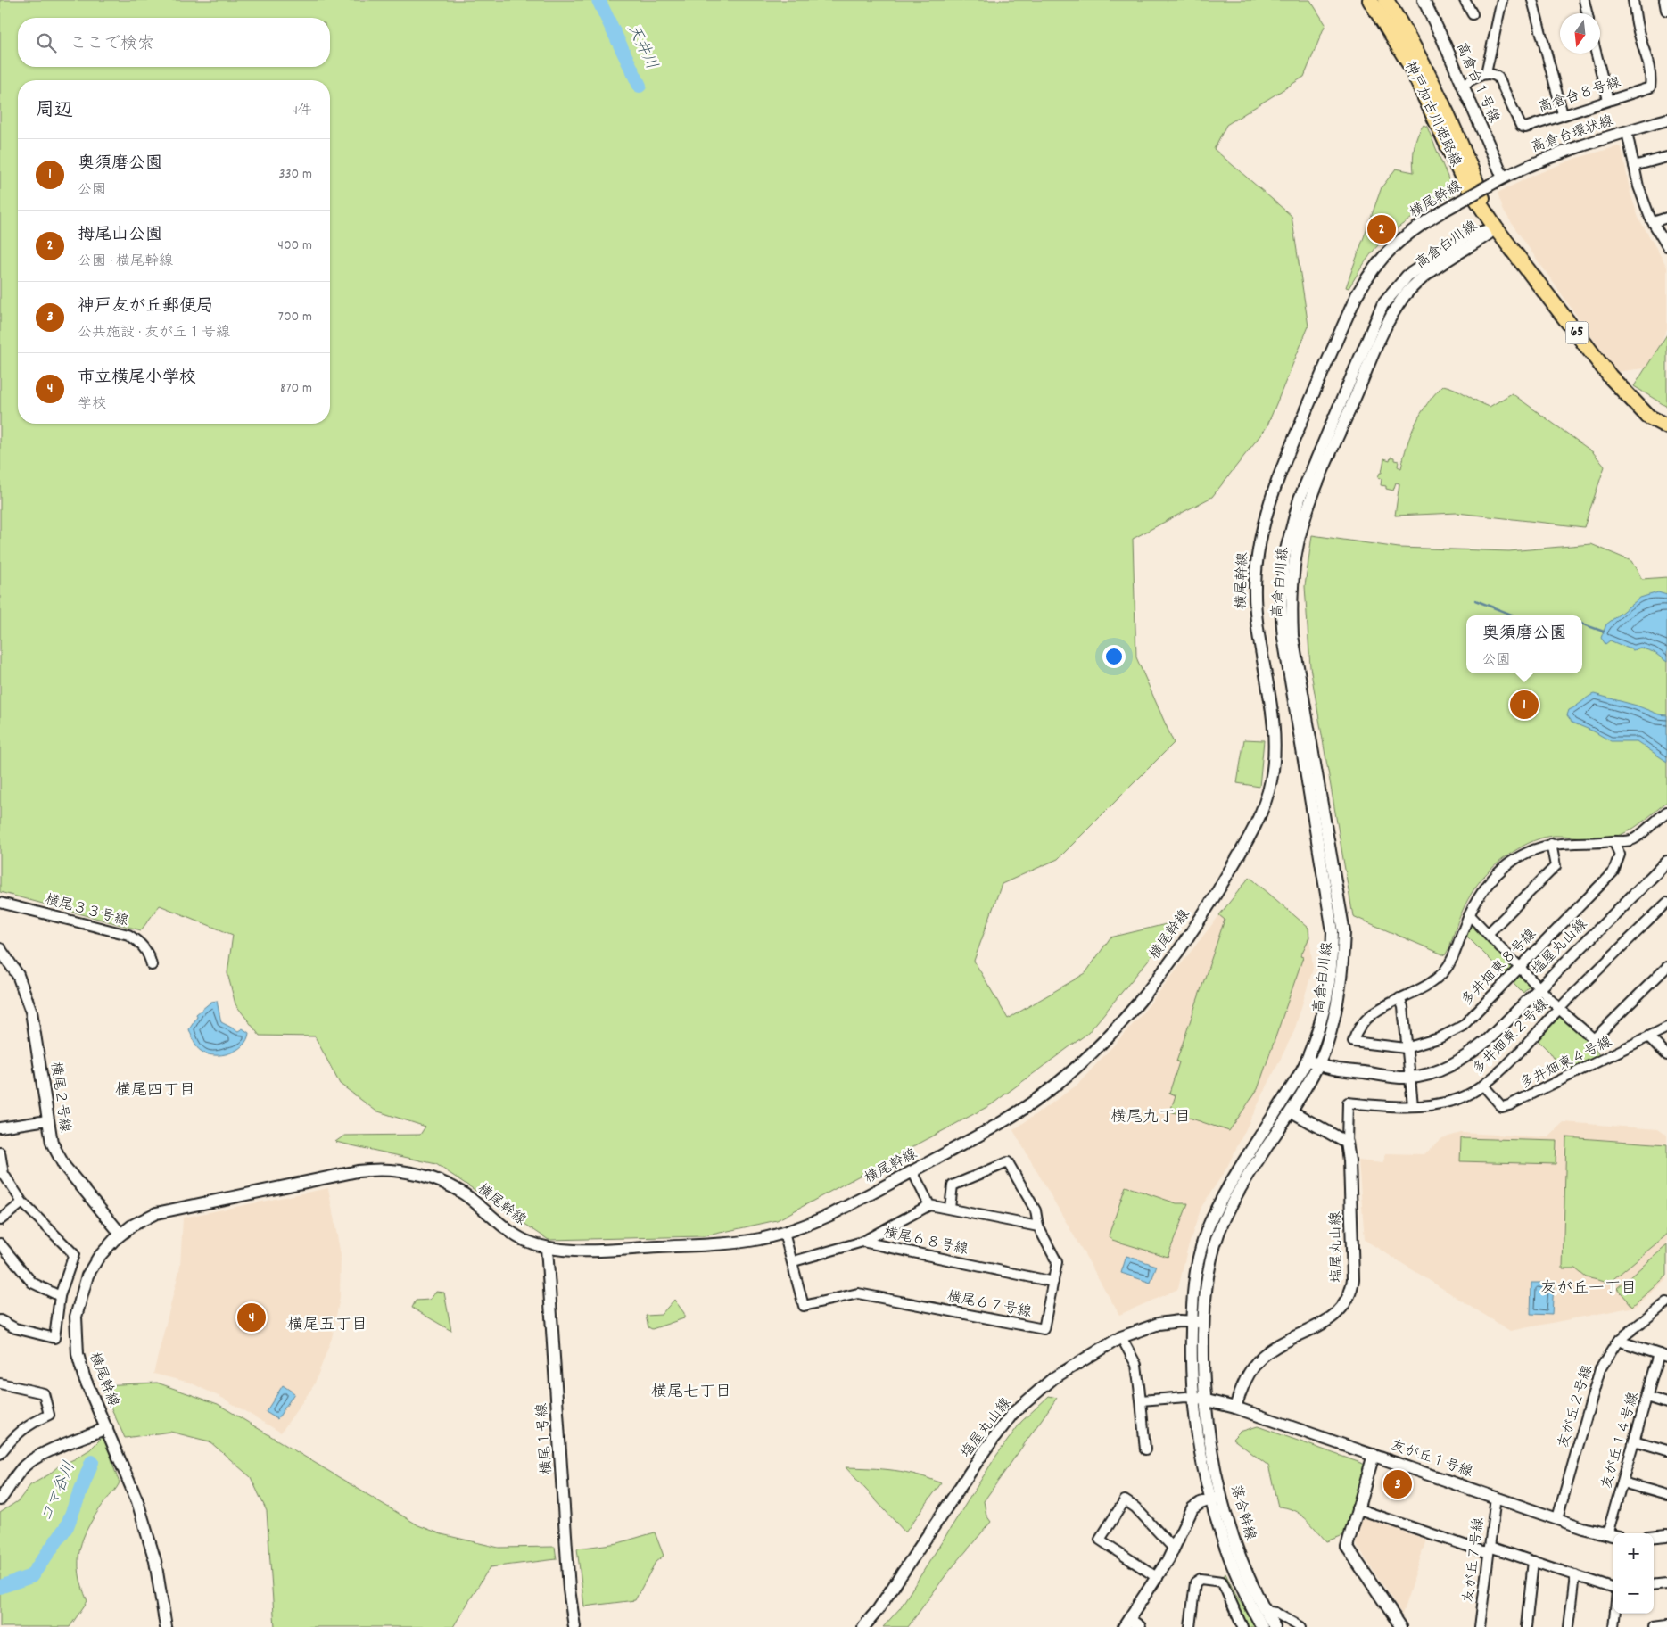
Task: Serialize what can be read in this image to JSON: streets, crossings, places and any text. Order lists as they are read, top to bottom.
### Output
{
  "streets": {
    "main road": ["神戸加古川姫路線", "65"],
    "street": [
      "高倉台１号線",
      "高倉台８号線",
      "高倉台環状線",
      "横尾幹線",
      "高倉白川線",
      "横尾３３号線",
      "塩屋丸山線",
      "多井畑東８号線",
      "多井畑東２号線",
      "多井畑東４号線",
      "横尾２号線",
      "横尾６８号線",
      "横尾６７号線",
      "友が丘２号線",
      "横尾１号線",
      "友が丘１４号線",
      "友が丘１号線",
      "落合幹線",
      "友が丘７号線"
    ]
  },
  "crossings": [
    ["高倉台１号線", "高倉台環状線"],
    ["神戸加古川姫路線", "高倉白川線"],
    ["高倉台環状線", "横尾幹線"],
    ["横尾幹線", "横尾２号線"],
    ["横尾幹線", "横尾６７号線"],
    ["横尾幹線", "横尾１号線"],
    ["高倉白川線", "塩屋丸山線"],
    ["塩屋丸山線", "多井畑東２号線"],
    ["塩屋丸山線", "友が丘１号線"],
    ["多井畑東２号線", "多井畑東４号線"],
    ["横尾６８号線", "横尾６７号線"],
    ["友が丘２号線", "友が丘１号線"],
    ["友が丘１４号線", "友が丘１号線"],
    ["友が丘１号線", "友が丘７号線"]
  ],
  "districts": [
    "横尾四丁目",
    "横尾九丁目",
    "友が丘一丁目",
    "横尾五丁目",
    "横尾七丁目"
  ],
  "water": ["天井川", "コマ谷川"],
  "north": "bottom",
  "page": {
    "search": "ここで検索",
    "heading": ["周辺", "4件"],
    "list": [
      {
        "mark": "1",
        "name": "奥須磨公園",
        "note": "公園",
        "value": "330 m"
      },
      {
        "mark": "2",
        "name": "拇尾山公園",
        "note": "公園 · 横尾幹線",
        "value": "400 m"
      },
      {
        "mark": "3",
        "name": "神戸友が丘郵便局",
        "note": "公共施設 · 友が丘１号線",
        "value": "700 m"
      },
      {
        "mark": "4",
        "name": "市立横尾小学校",
        "note": "学校",
        "value": "870 m"
      }
    ],
    "pins": [
      "2",
      "1",
      "4",
      "3"
    ],
    "popup": ["奥須磨公園", "公園"],
    "map_buttons": ["+", "−"]
  }
}
